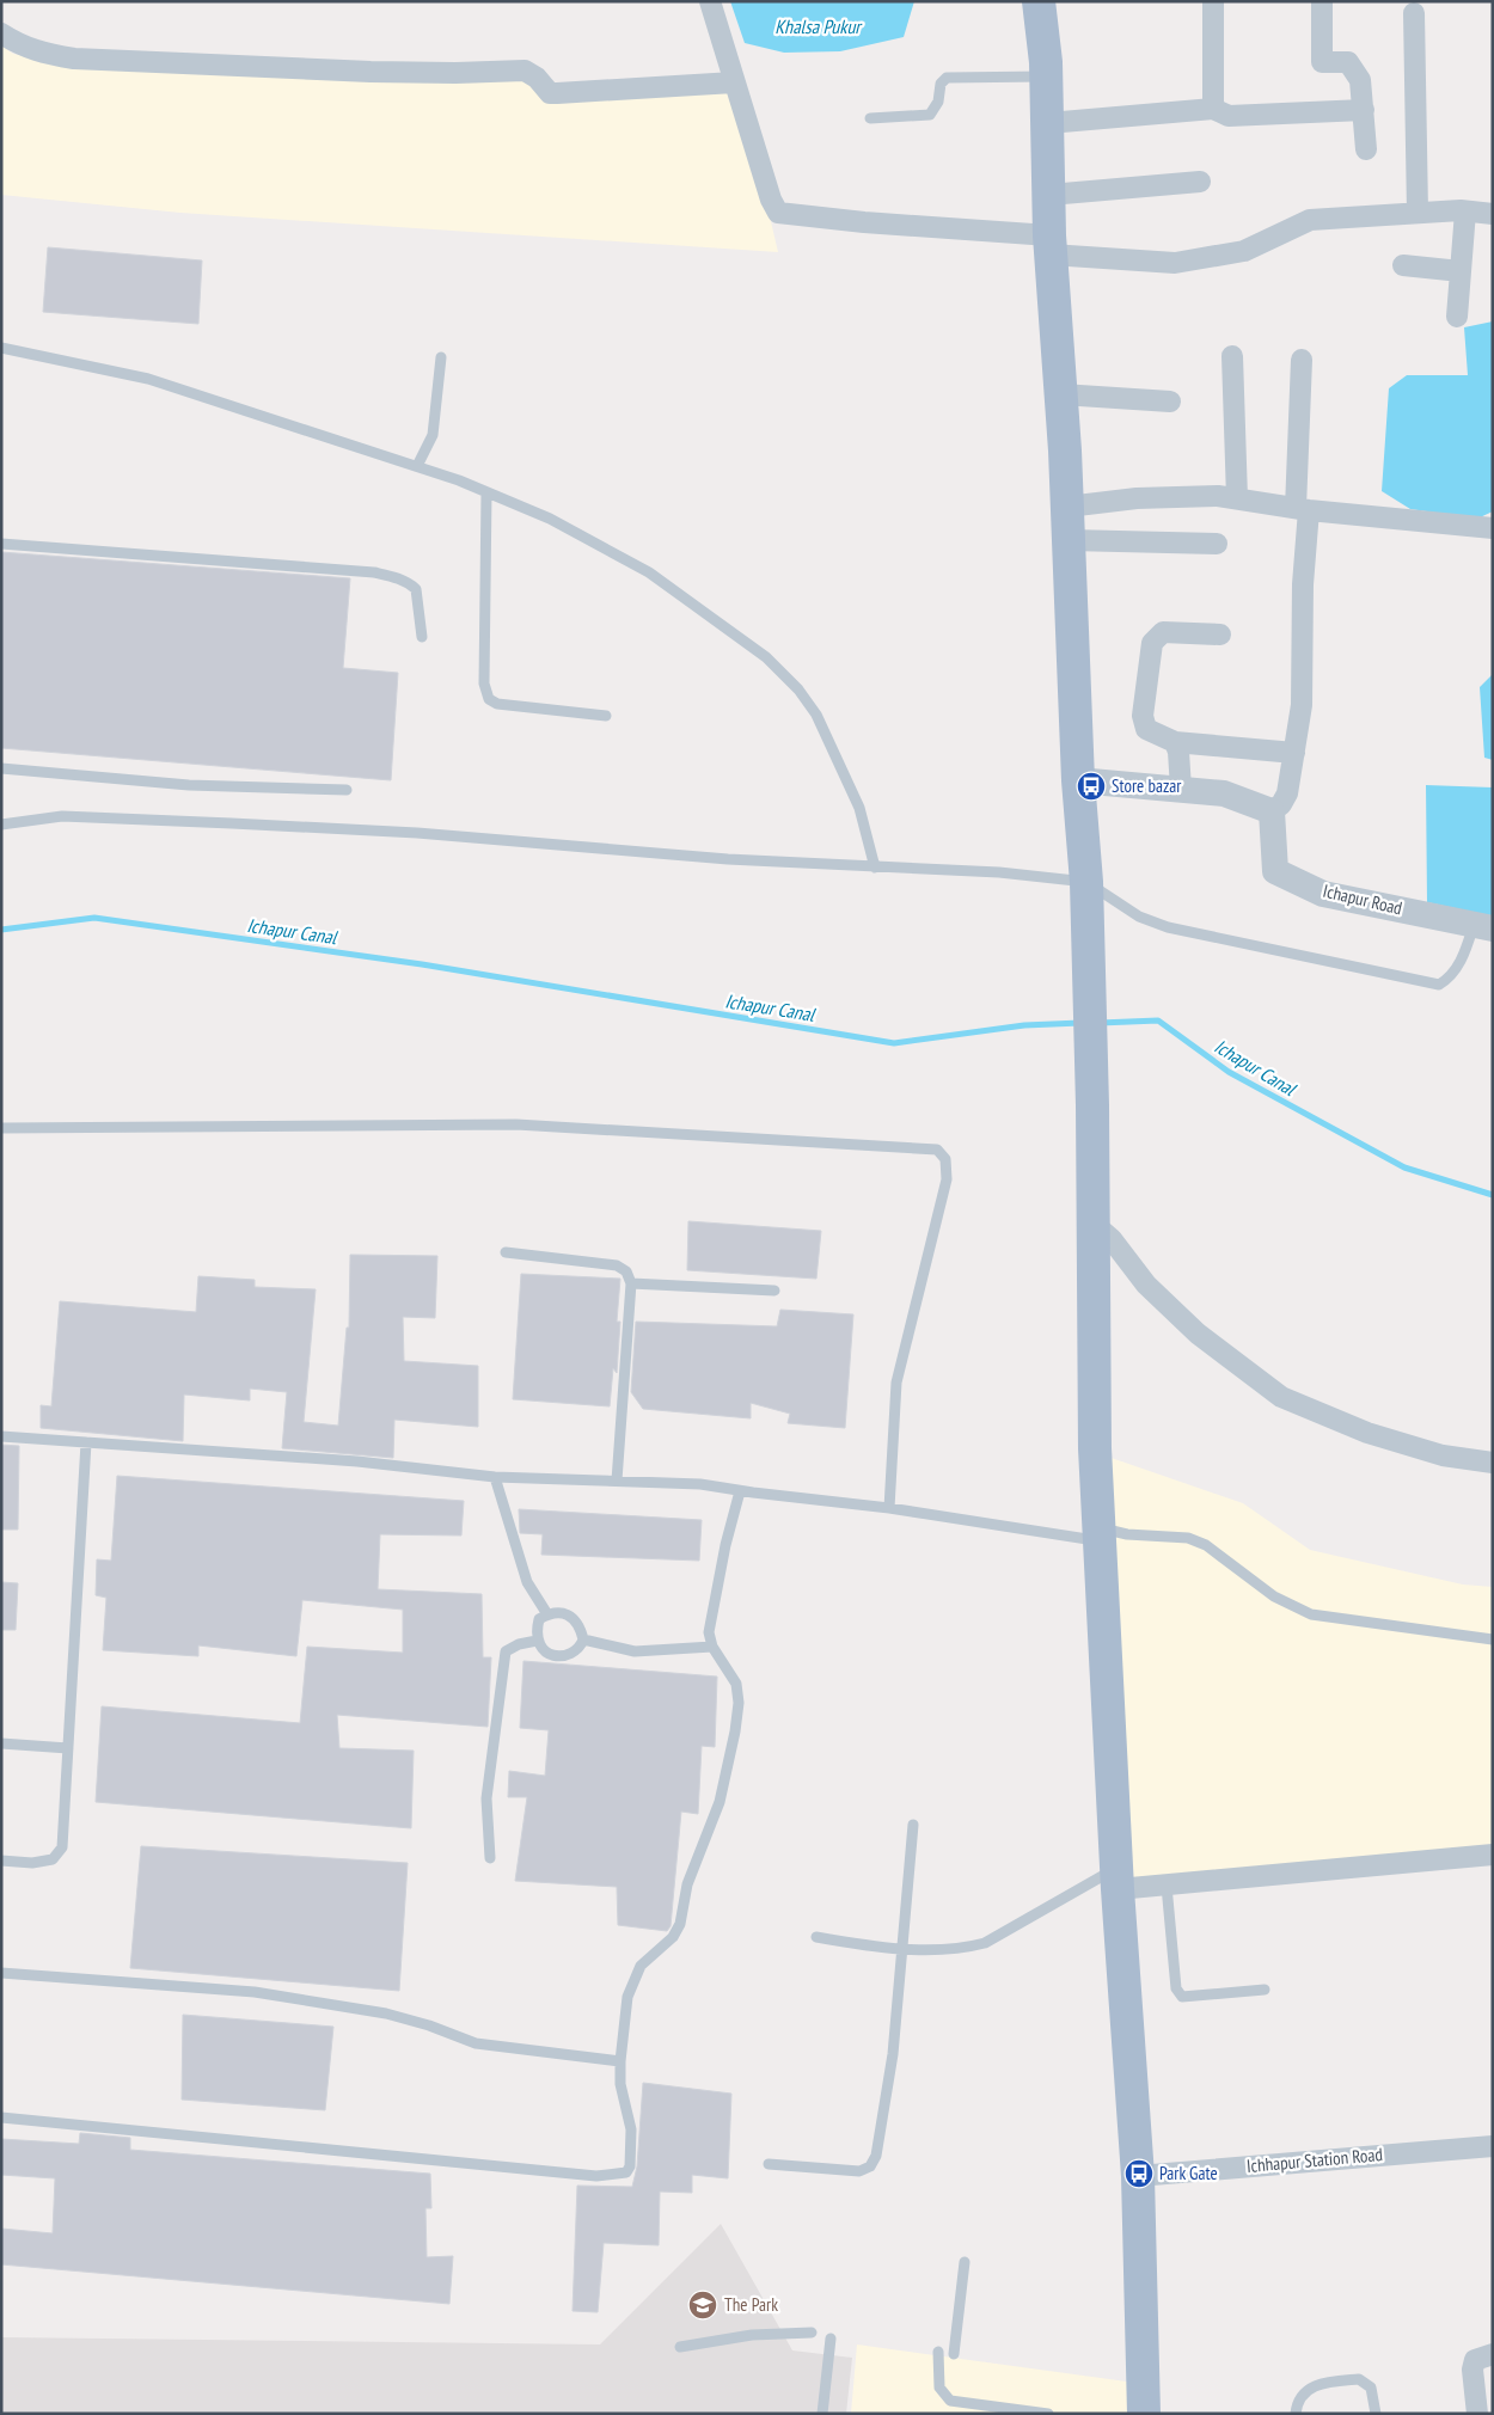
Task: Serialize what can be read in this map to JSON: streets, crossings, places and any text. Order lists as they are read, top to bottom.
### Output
{
  "streets": {
    "street": ["Ichapur Road", "Ichhapur Station Road"]
  },
  "water": ["Khalsa Pukur", "Ichapur Canal"],
  "places": {
    "bus stop": ["Store bazar", "Park Gate"],
    "school or university": ["The Park"]
  }
}
